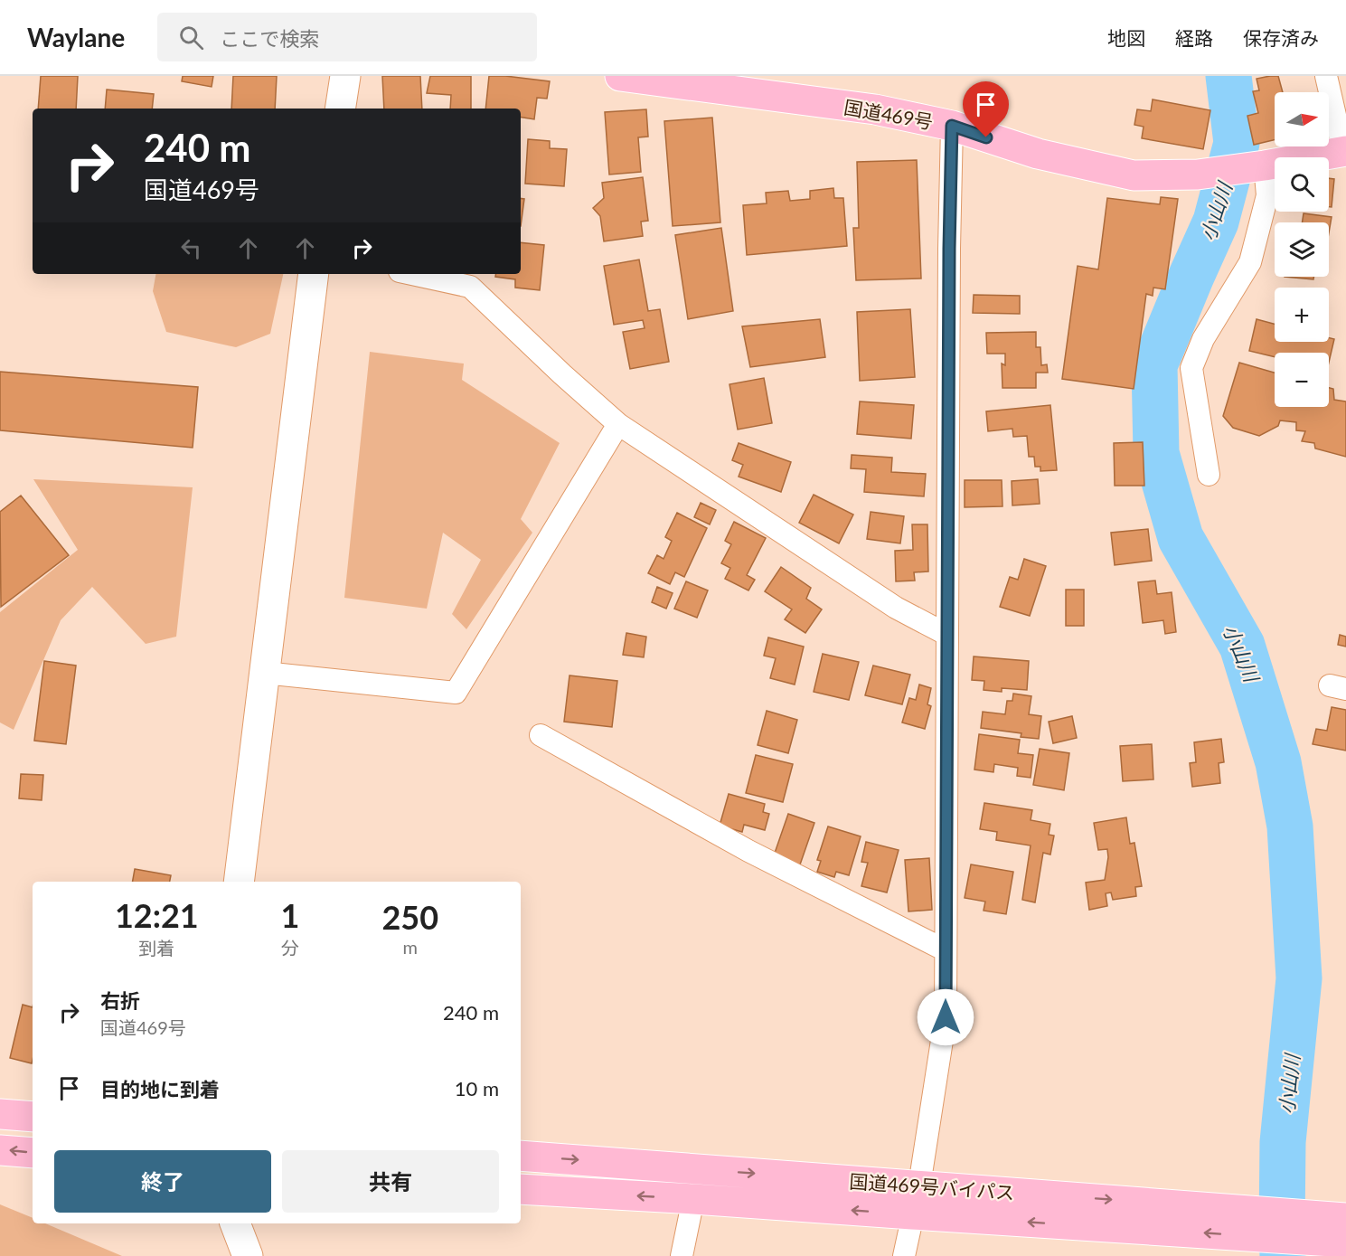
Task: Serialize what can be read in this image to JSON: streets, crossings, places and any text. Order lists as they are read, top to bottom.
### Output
{
  "streets": {
    "highway": ["国道469号", "国道469号バイパス"]
  },
  "water": ["小山川"],
  "north": "right",
  "page": {
    "header": "Waylane",
    "search": "ここで検索",
    "nav": ["地図", "経路", "保存済み"],
    "map_buttons": ["+", "−"],
    "turn": ["240 m", "国道469号"],
    "eta": [
      "12:21",
      "到着",
      "1",
      "分",
      "250",
      "m"
    ],
    "list": [
      {
        "name": "右折",
        "note": "国道469号",
        "value": "240 m"
      },
      {
        "name": "目的地に到着",
        "value": "10 m"
      }
    ],
    "buttons": ["終了", "共有"]
  }
}
